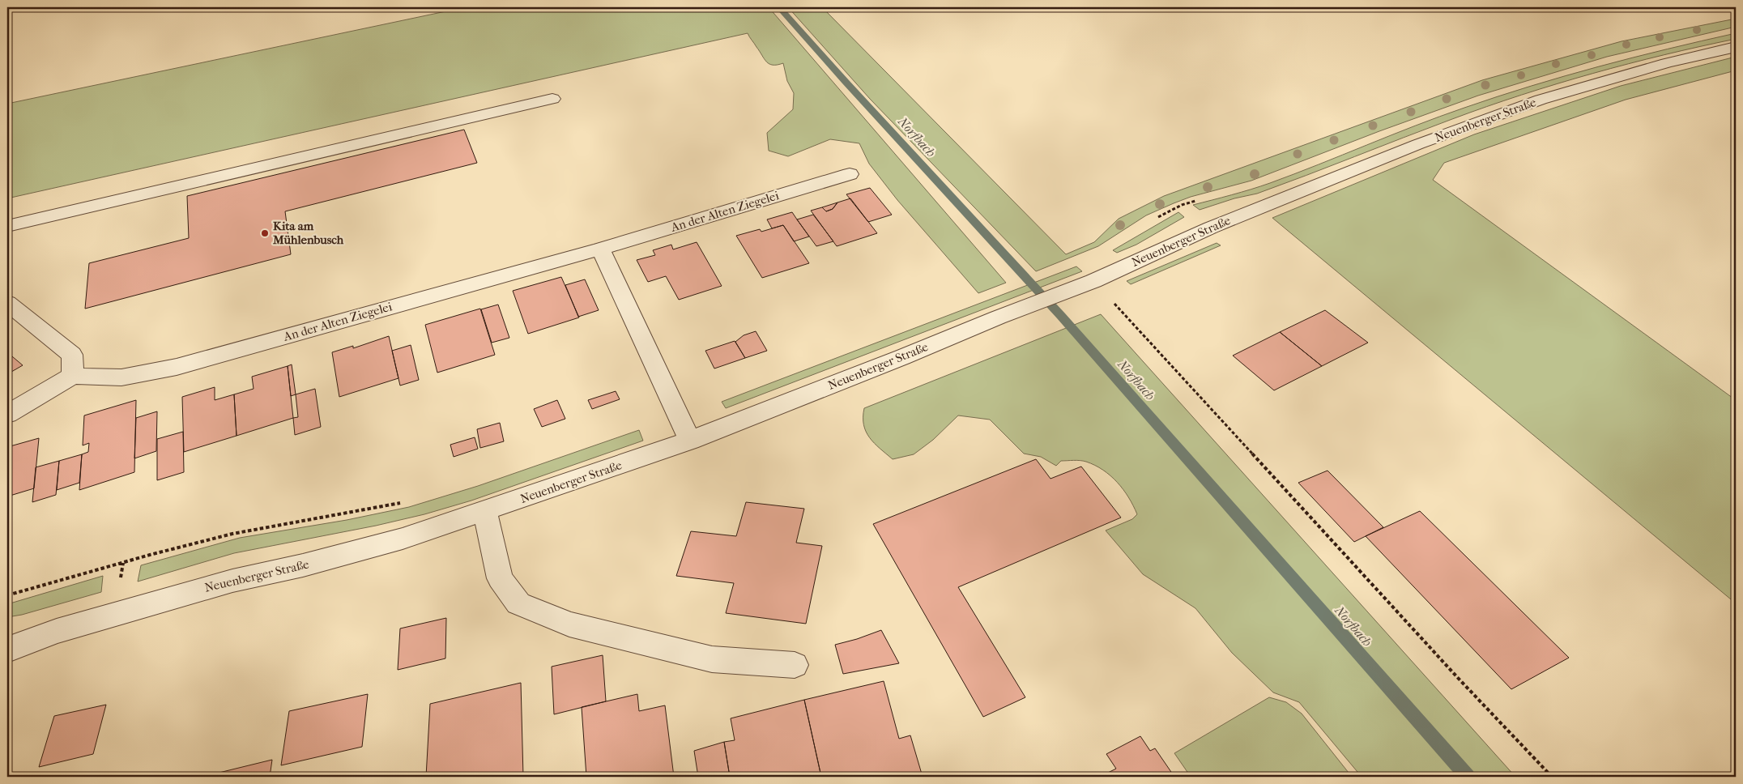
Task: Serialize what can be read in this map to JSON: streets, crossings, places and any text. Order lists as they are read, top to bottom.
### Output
{
  "streets": {
    "street": ["Neuenberger Straße", "An der Alten Ziegelei"]
  },
  "water": ["Norfbach"],
  "places": ["Kita am Mühlenbusch"]
}
